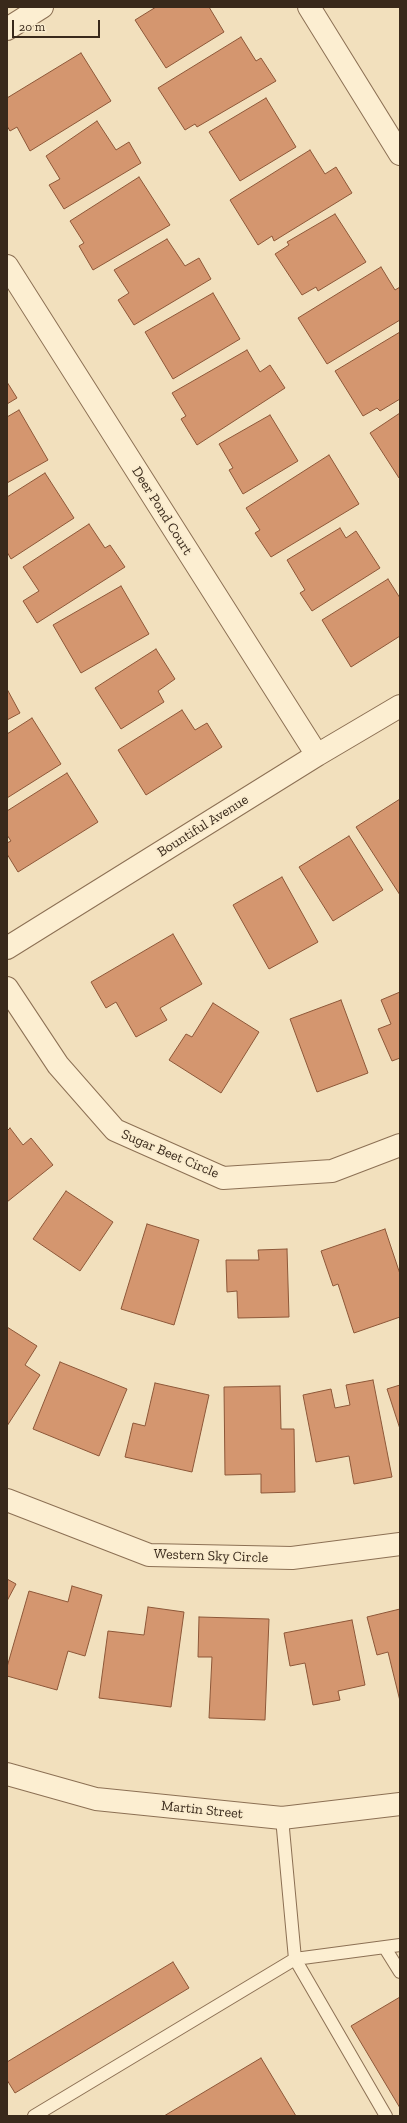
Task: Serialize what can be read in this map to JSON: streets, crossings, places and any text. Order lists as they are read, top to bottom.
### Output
{
  "streets": {
    "street": [
      "Deer Pond Court",
      "Bountiful Avenue",
      "Sugar Beet Circle",
      "Western Sky Circle",
      "Martin Street"
    ]
  },
  "crossings": [
    ["Deer Pond Court", "Bountiful Avenue"]
  ],
  "scale_bar": "20 m"
}
